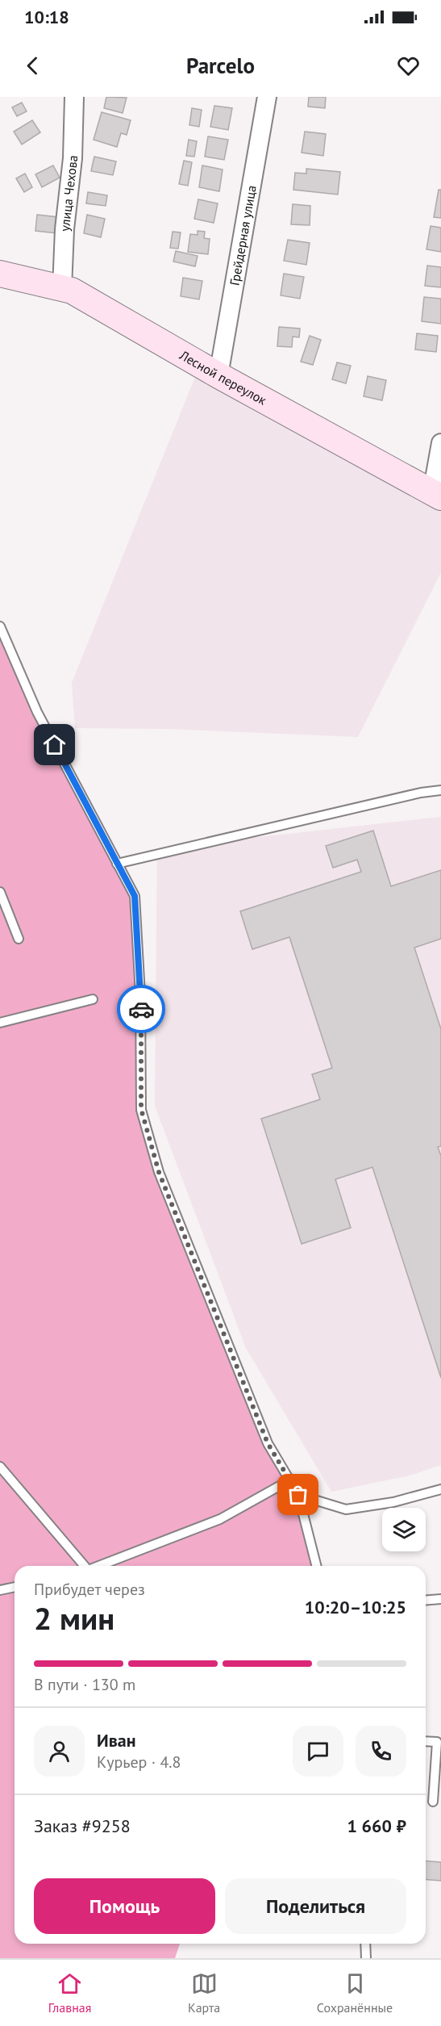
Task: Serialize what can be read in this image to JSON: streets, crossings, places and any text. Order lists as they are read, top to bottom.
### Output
{
  "streets": {
    "main road": ["Лесной переулок"],
    "street": ["улица Чехова", "Грейдерная улица"]
  },
  "crossings": [
    ["улица Чехова", "Лесной переулок"],
    ["Грейдерная улица", "Лесной переулок"]
  ],
  "page": {
    "status": "10:18",
    "header": "Parcelo",
    "heading": ["2 мин", "Прибудет через", "10:20–10:25"],
    "panel": [
      "Иван",
      "Курьер · 4.8",
      "Заказ #9258",
      "1 660 ₽"
    ],
    "bar": "В пути · 130 m",
    "buttons": ["Помощь", "Поделиться"],
    "tabs": ["Главная", "Карта", "Сохранённые"]
  }
}
